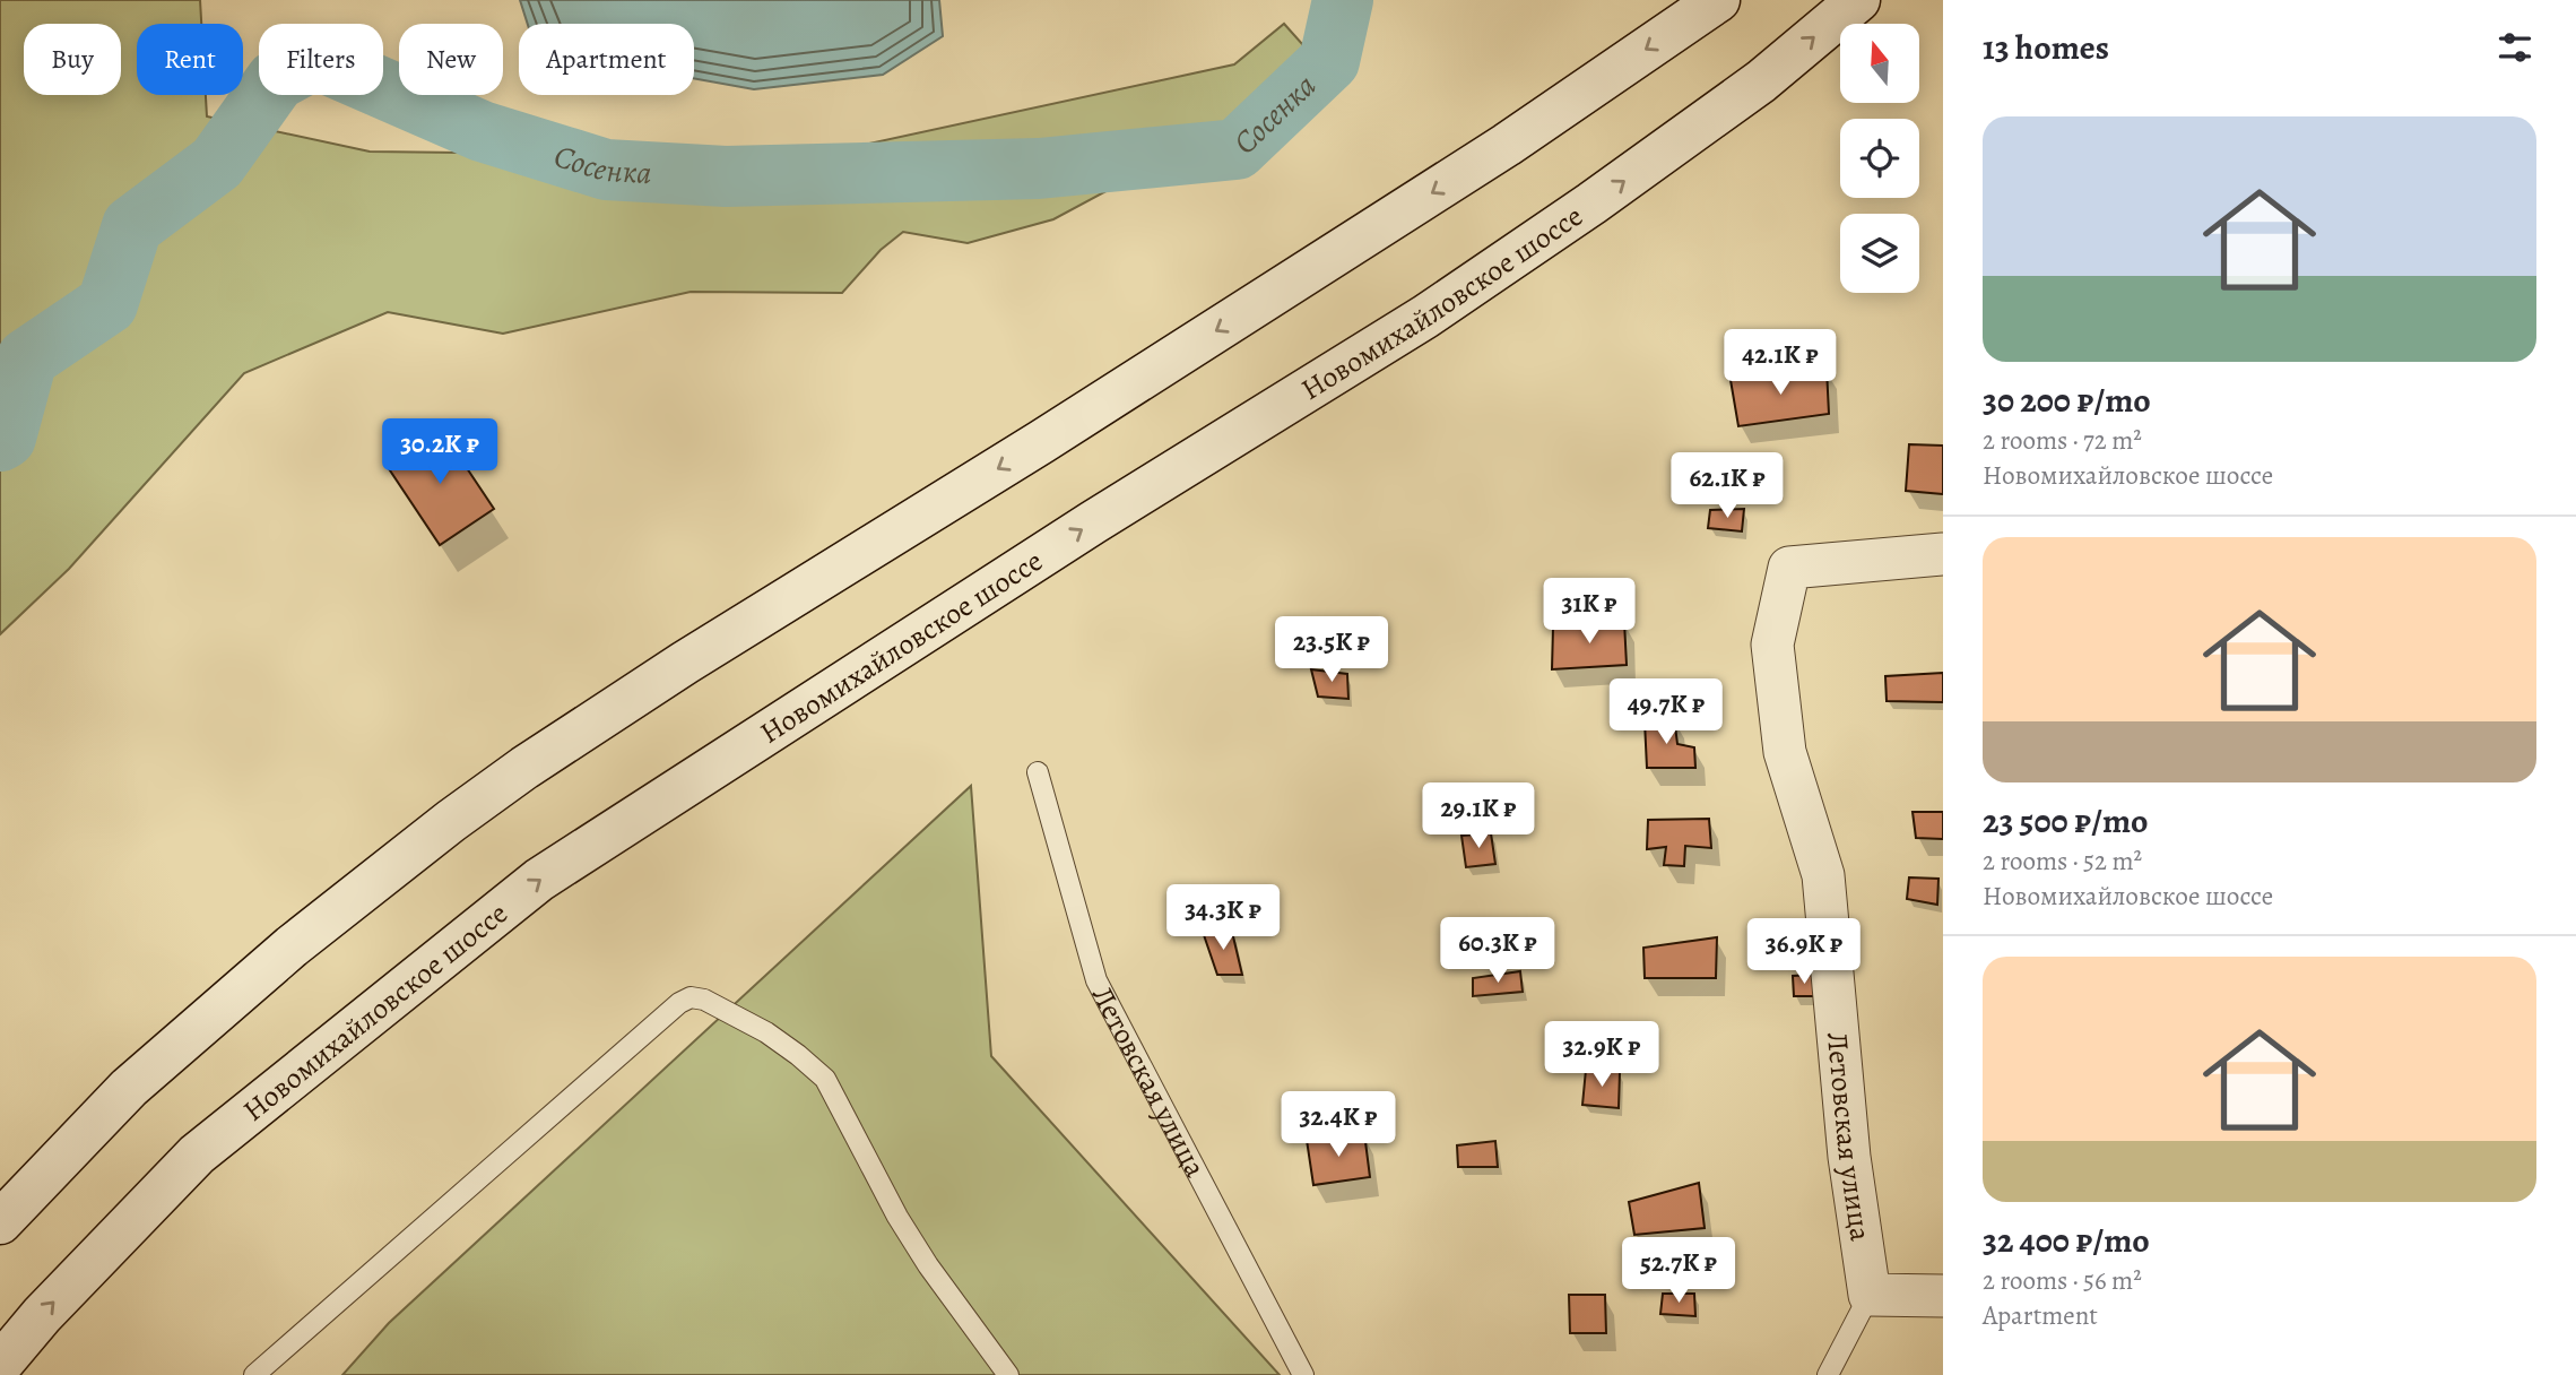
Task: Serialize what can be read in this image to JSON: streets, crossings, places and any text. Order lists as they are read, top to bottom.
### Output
{
  "streets": {
    "main road": ["Новомихайловское шоссе"],
    "street": ["Летовская улица"]
  },
  "water": ["Сосенка"],
  "north": "top",
  "page": {
    "heading": "13 homes",
    "chip": [
      "Buy",
      "Rent",
      "Filters",
      "New",
      "Apartment"
    ],
    "list": [
      {
        "name": "30 200 ₽/mo",
        "note": "2 rooms · 72 m² · Новомихайловское шоссе"
      },
      {
        "name": "23 500 ₽/mo",
        "note": "2 rooms · 52 m² · Новомихайловское шоссе"
      },
      {
        "name": "32 400 ₽/mo",
        "note": "2 rooms · 56 m² · Apartment"
      }
    ],
    "price": [
      "42.1K ₽",
      "30.2K ₽",
      "62.1K ₽",
      "31K ₽",
      "23.5K ₽",
      "49.7K ₽",
      "29.1K ₽",
      "34.3K ₽",
      "60.3K ₽",
      "36.9K ₽",
      "32.9K ₽",
      "32.4K ₽",
      "52.7K ₽"
    ]
  }
}
